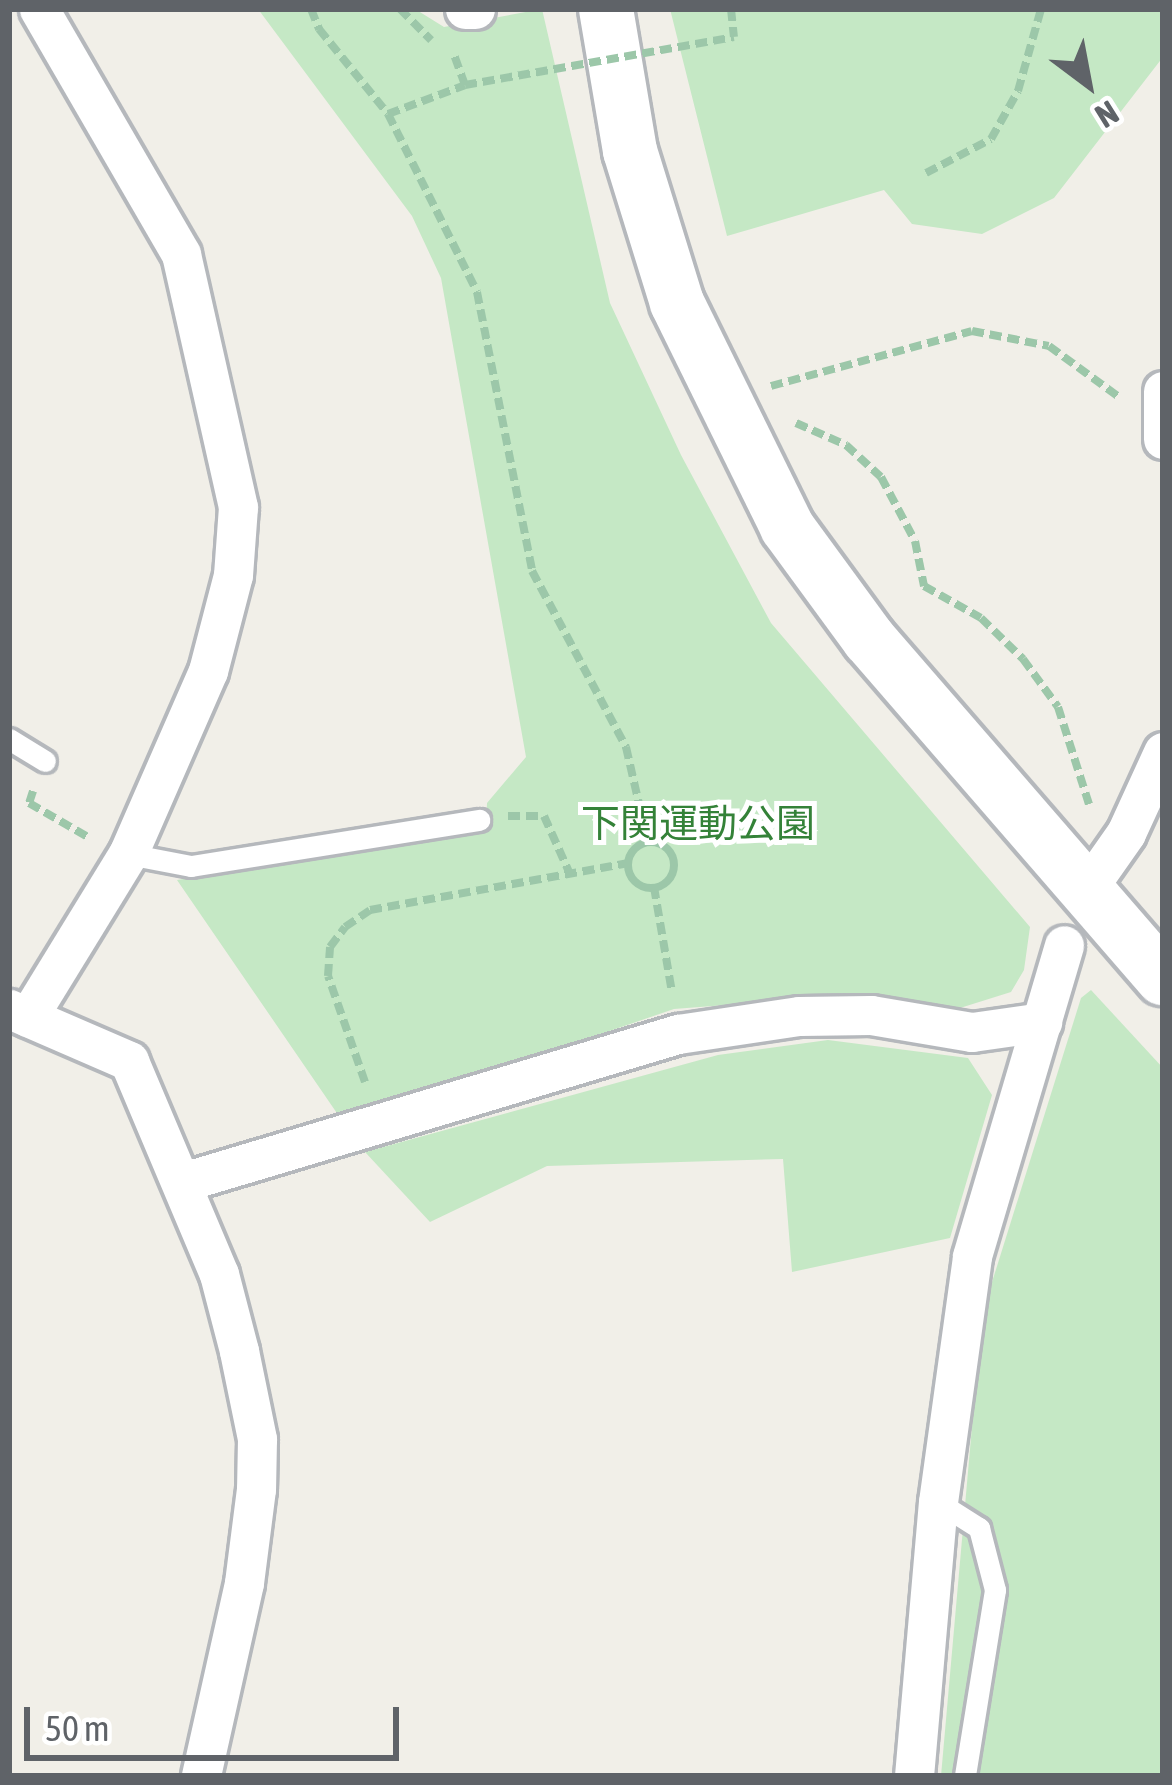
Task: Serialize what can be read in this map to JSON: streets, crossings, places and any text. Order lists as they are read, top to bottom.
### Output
{
  "parks": ["下関運動公園"],
  "scale_bar": "50 m",
  "north": "bottom right"
}
